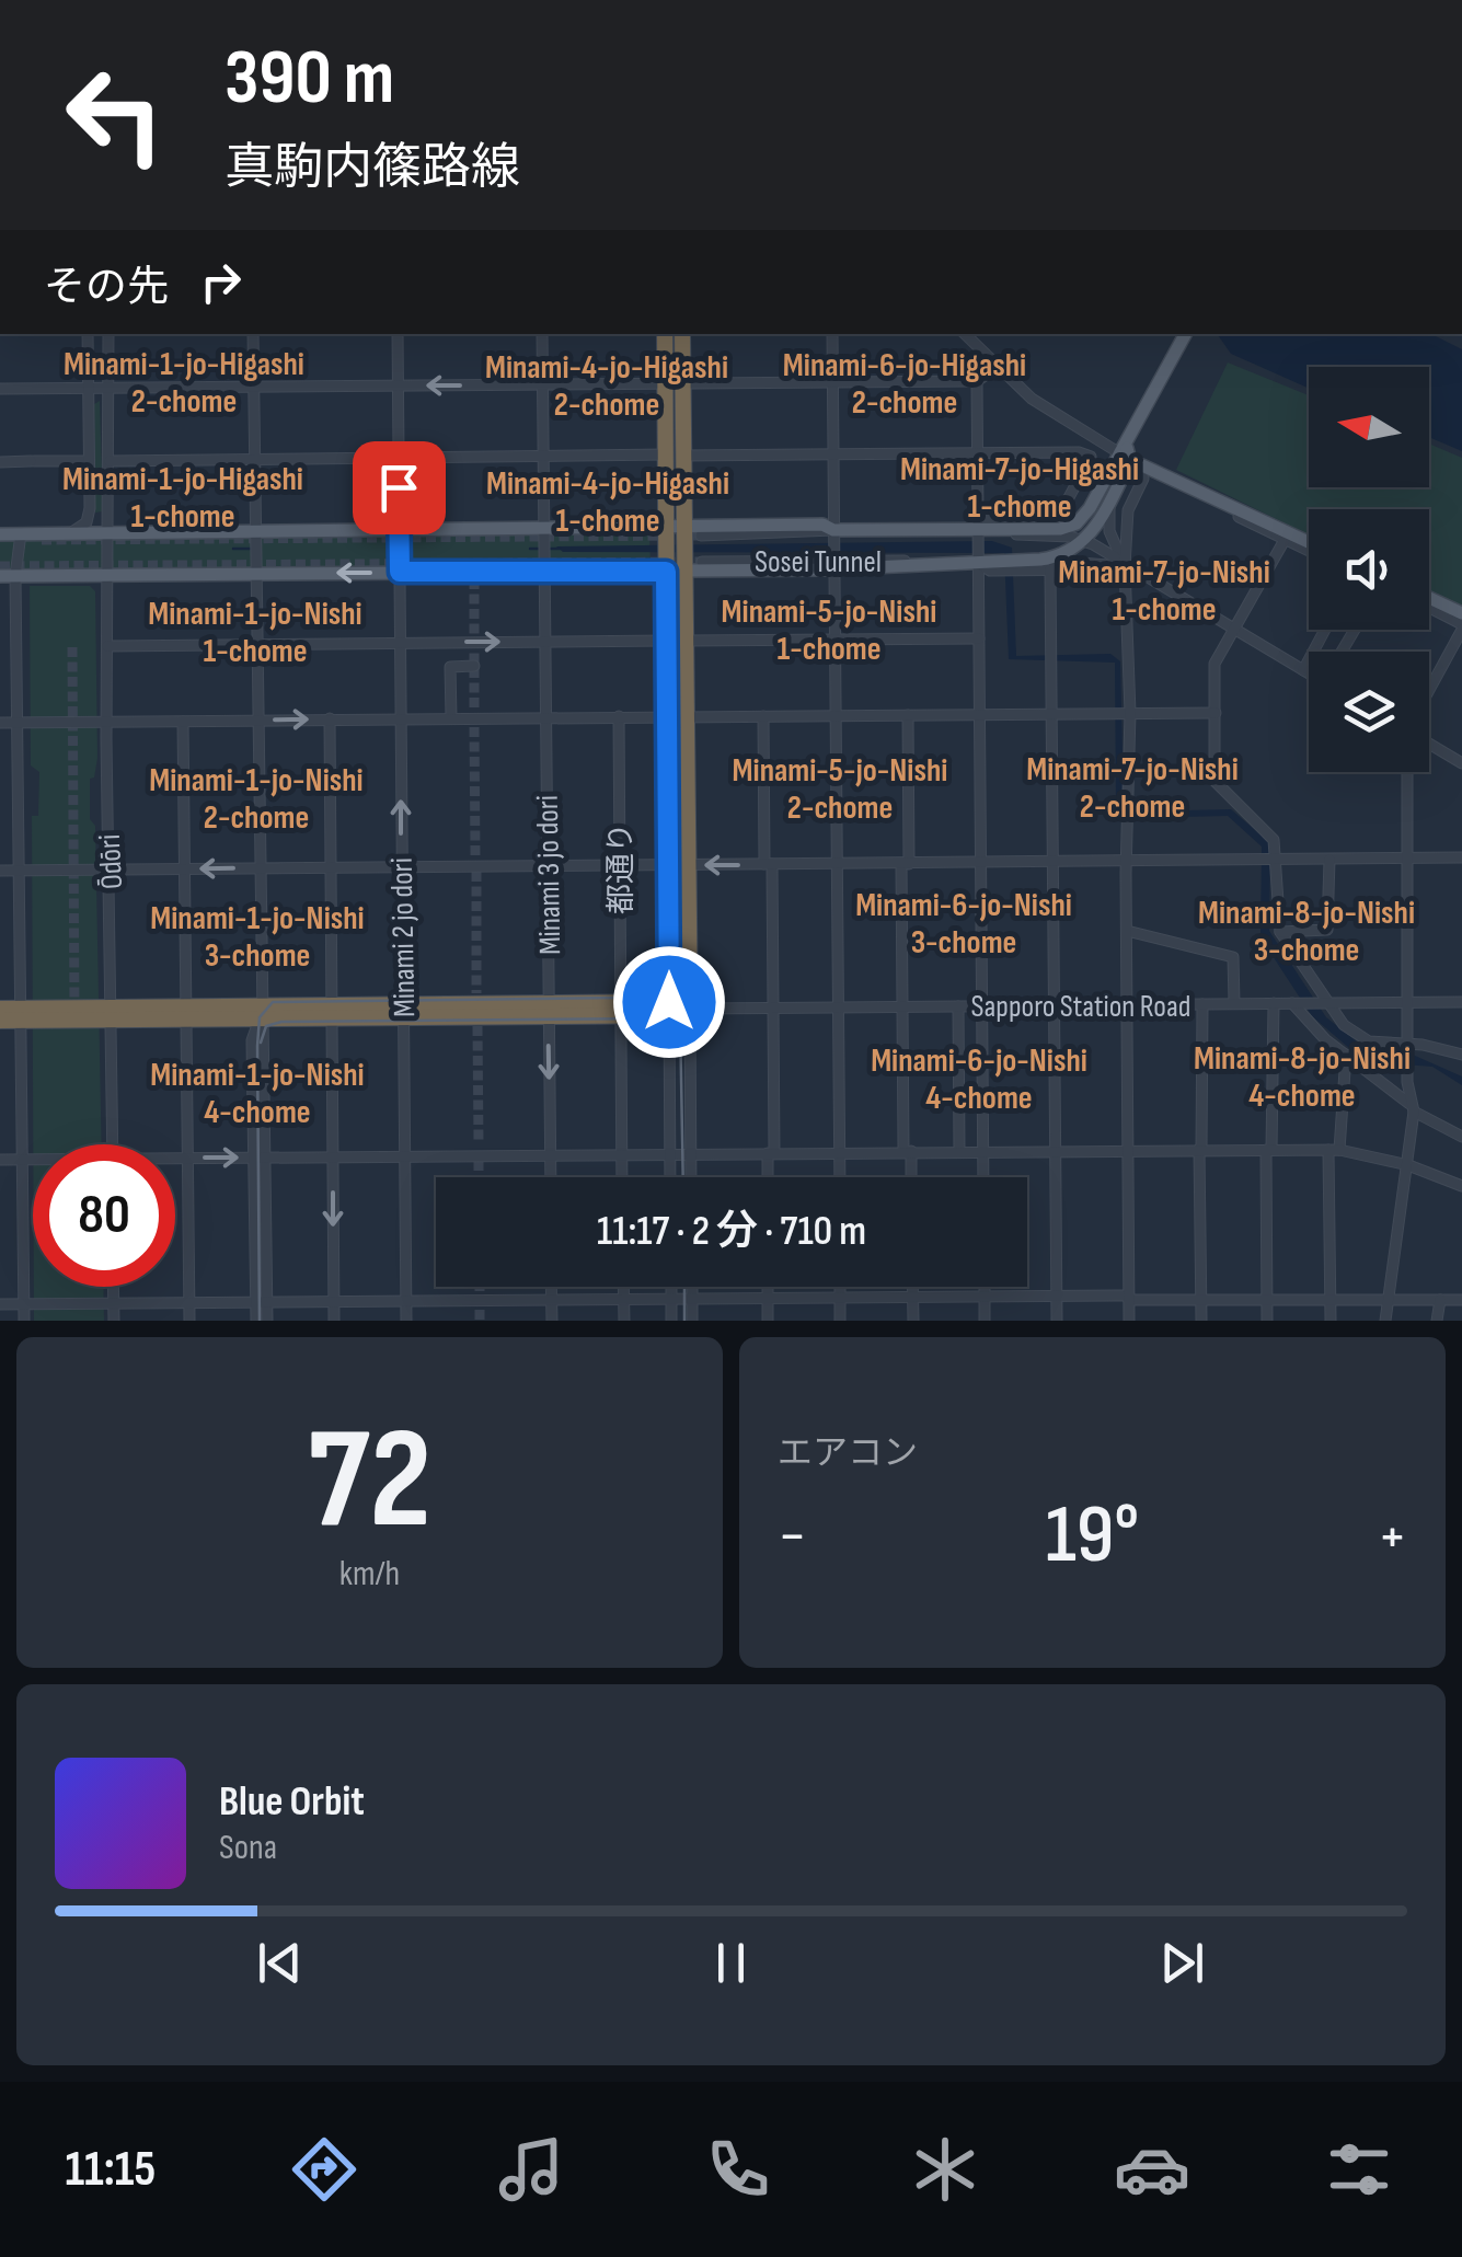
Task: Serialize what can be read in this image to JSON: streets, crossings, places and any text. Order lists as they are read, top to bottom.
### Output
{
  "streets": {
    "street": [
      "Sosei Tunnel",
      "Ōdōri",
      "都通り",
      "Minami 3 jo dori",
      "Minami 2 jo dori",
      "Sapporo Station Road"
    ]
  },
  "districts": [
    "Minami-1-jo-Higashi 2-chome",
    "Minami-6-jo-Higashi 2-chome",
    "Minami-4-jo-Higashi 2-chome",
    "Minami-7-jo-Higashi 1-chome",
    "Minami-1-jo-Higashi 1-chome",
    "Minami-4-jo-Higashi 1-chome",
    "Minami-7-jo-Nishi 1-chome",
    "Minami-5-jo-Nishi 1-chome",
    "Minami-1-jo-Nishi 1-chome",
    "Minami-7-jo-Nishi 2-chome",
    "Minami-5-jo-Nishi 2-chome",
    "Minami-1-jo-Nishi 2-chome",
    "Minami-6-jo-Nishi 3-chome",
    "Minami-8-jo-Nishi 3-chome",
    "Minami-1-jo-Nishi 3-chome",
    "Minami-8-jo-Nishi 4-chome",
    "Minami-6-jo-Nishi 4-chome",
    "Minami-1-jo-Nishi 4-chome"
  ],
  "north": "left",
  "page": {
    "turn": ["390 m", "真駒内篠路線"],
    "then": "その先",
    "limit": "80",
    "trip": "11:17 · 2 分 · 710 m",
    "tile": [
      ["72", "km/h"],
      "エアコン"
    ],
    "heat": ["−", "19°", "+"],
    "song": ["Blue Orbit", "Sona"],
    "tabs": "11:15"
  }
}
